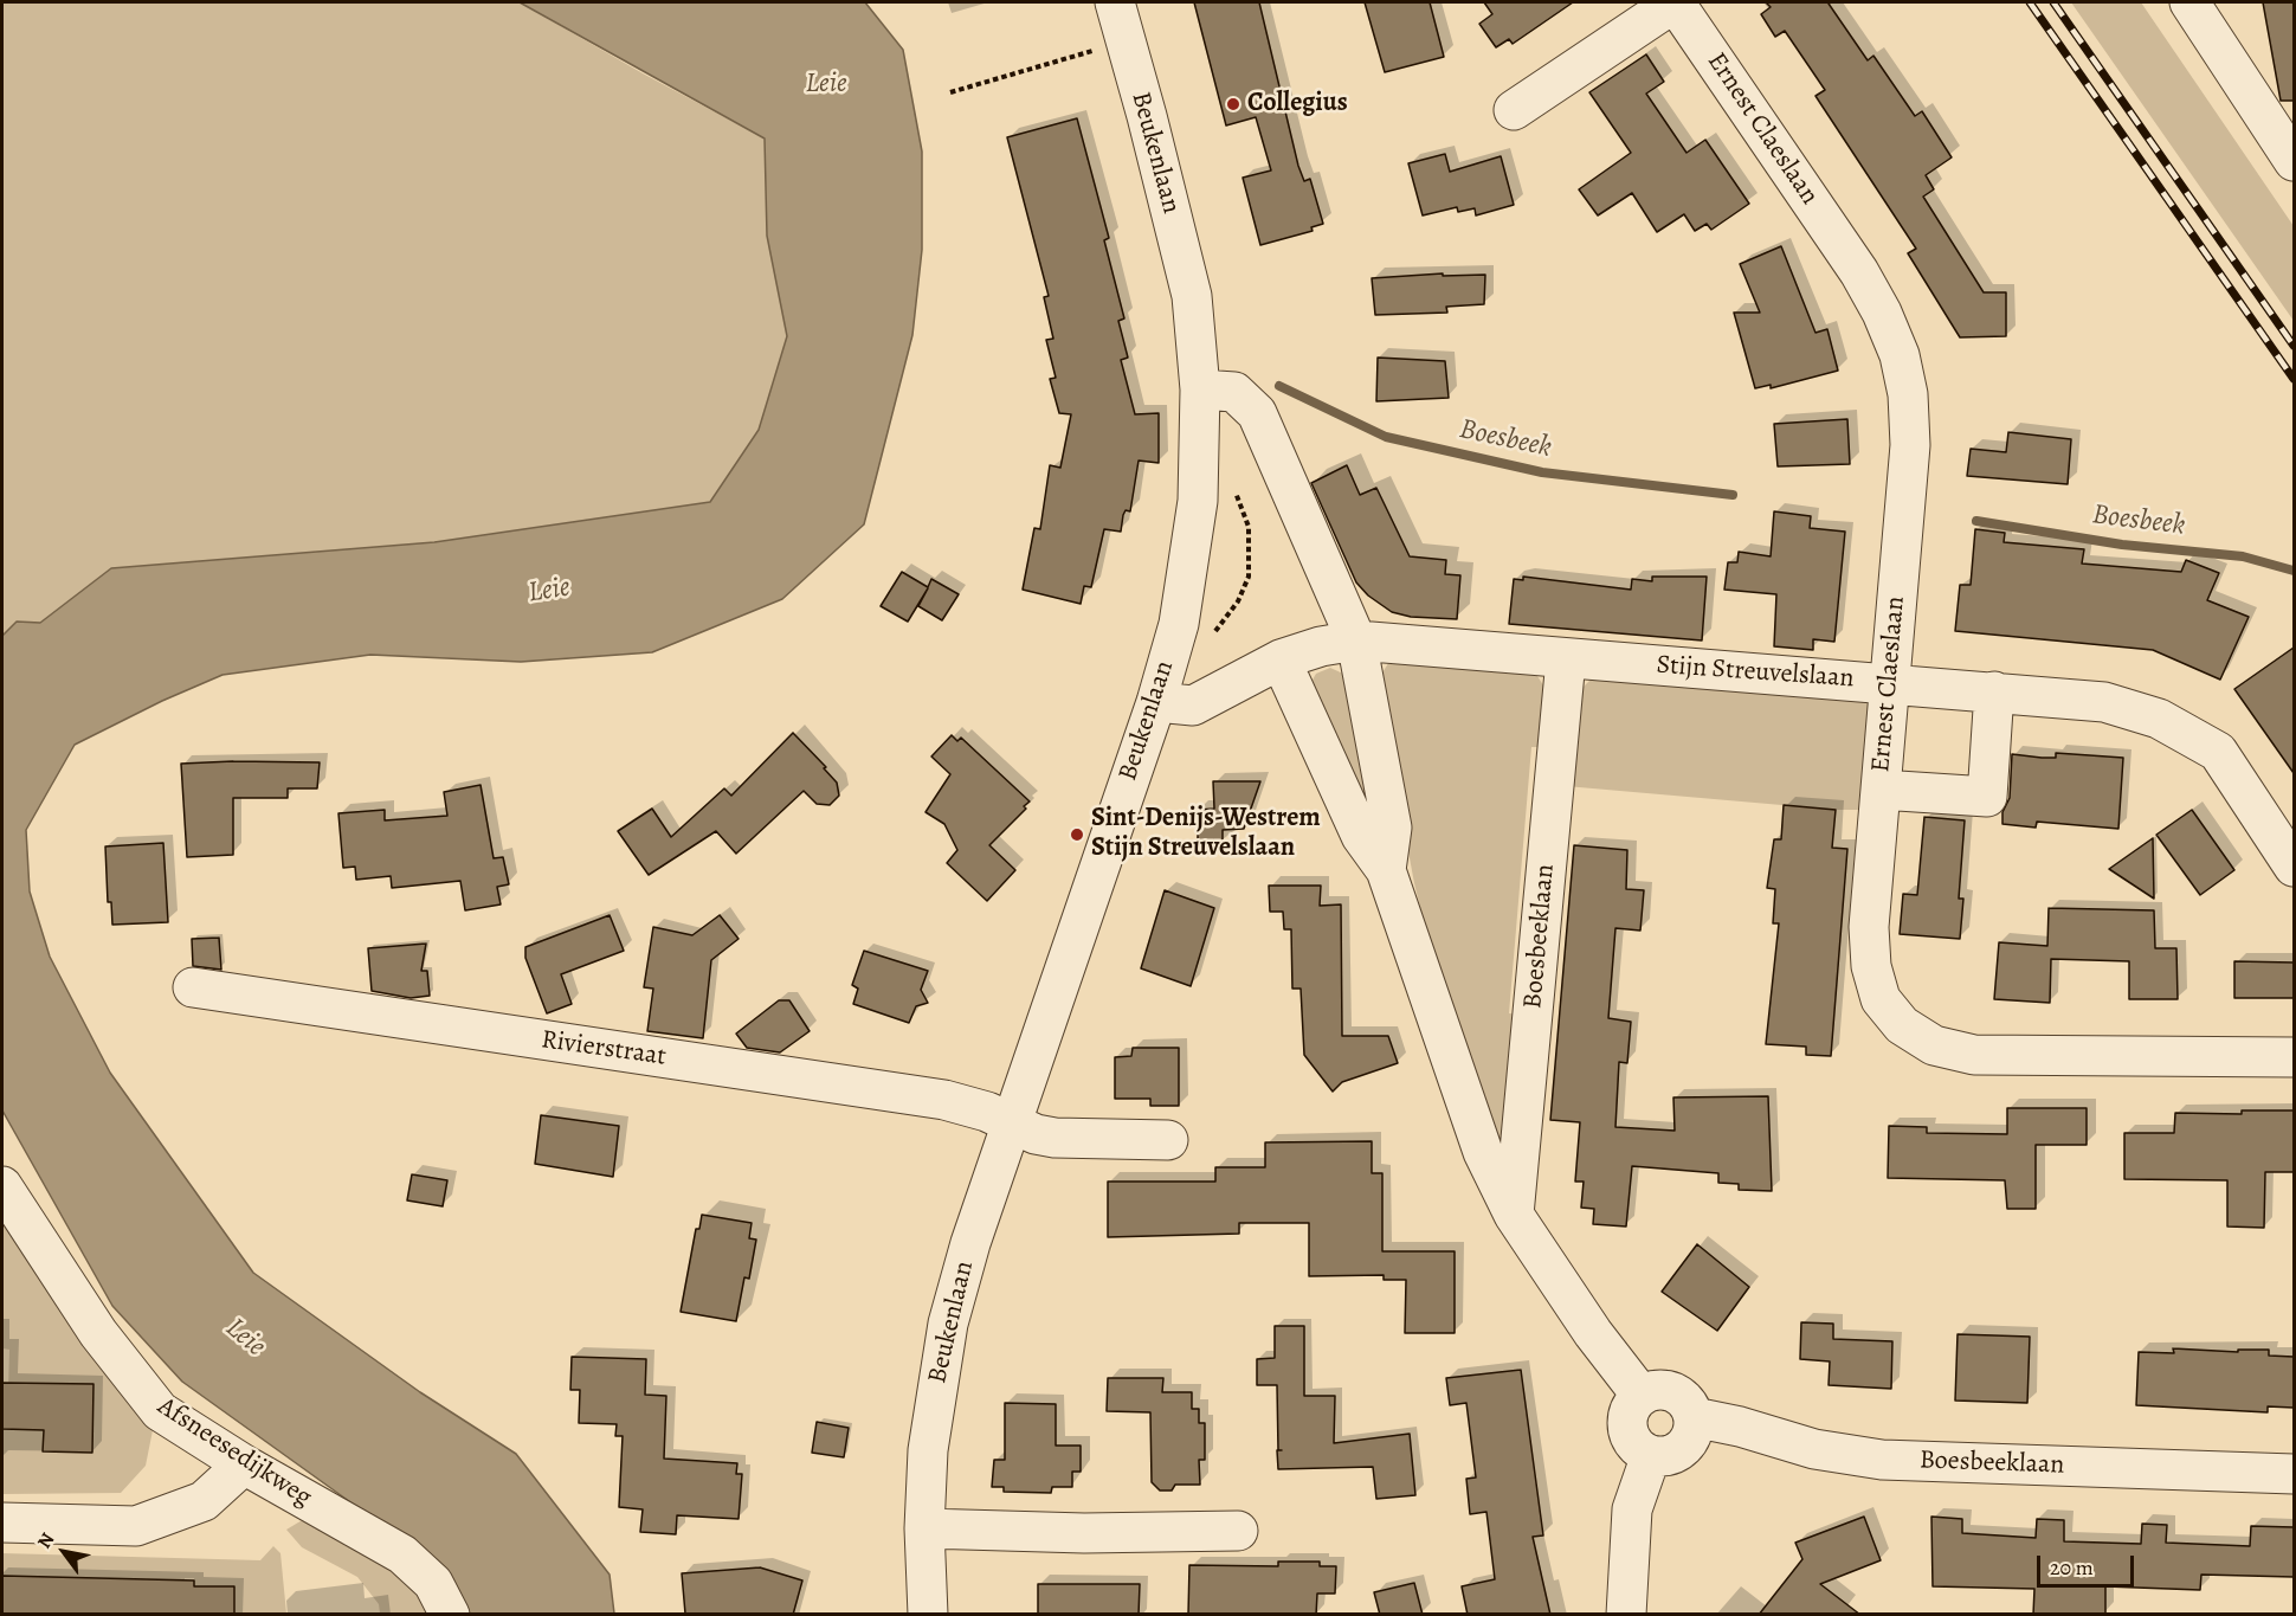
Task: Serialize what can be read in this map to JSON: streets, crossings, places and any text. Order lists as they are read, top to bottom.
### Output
{
  "streets": {
    "street": [
      "Ernest Claeslaan",
      "Beukenlaan",
      "Stijn Streuvelslaan",
      "Boesbeeklaan",
      "Rivierstraat",
      "Afsneesedijkweg"
    ]
  },
  "crossings": [
    ["Ernest Claeslaan", "Stijn Streuvelslaan"],
    ["Beukenlaan", "Rivierstraat"],
    ["Stijn Streuvelslaan", "Boesbeeklaan"]
  ],
  "water": ["Leie", "Boesbeek"],
  "places": ["Collegius", "Sint-Denijs-Westrem Stijn Streuvelslaan"],
  "scale_bar": "20 m",
  "north": "top left"
}
